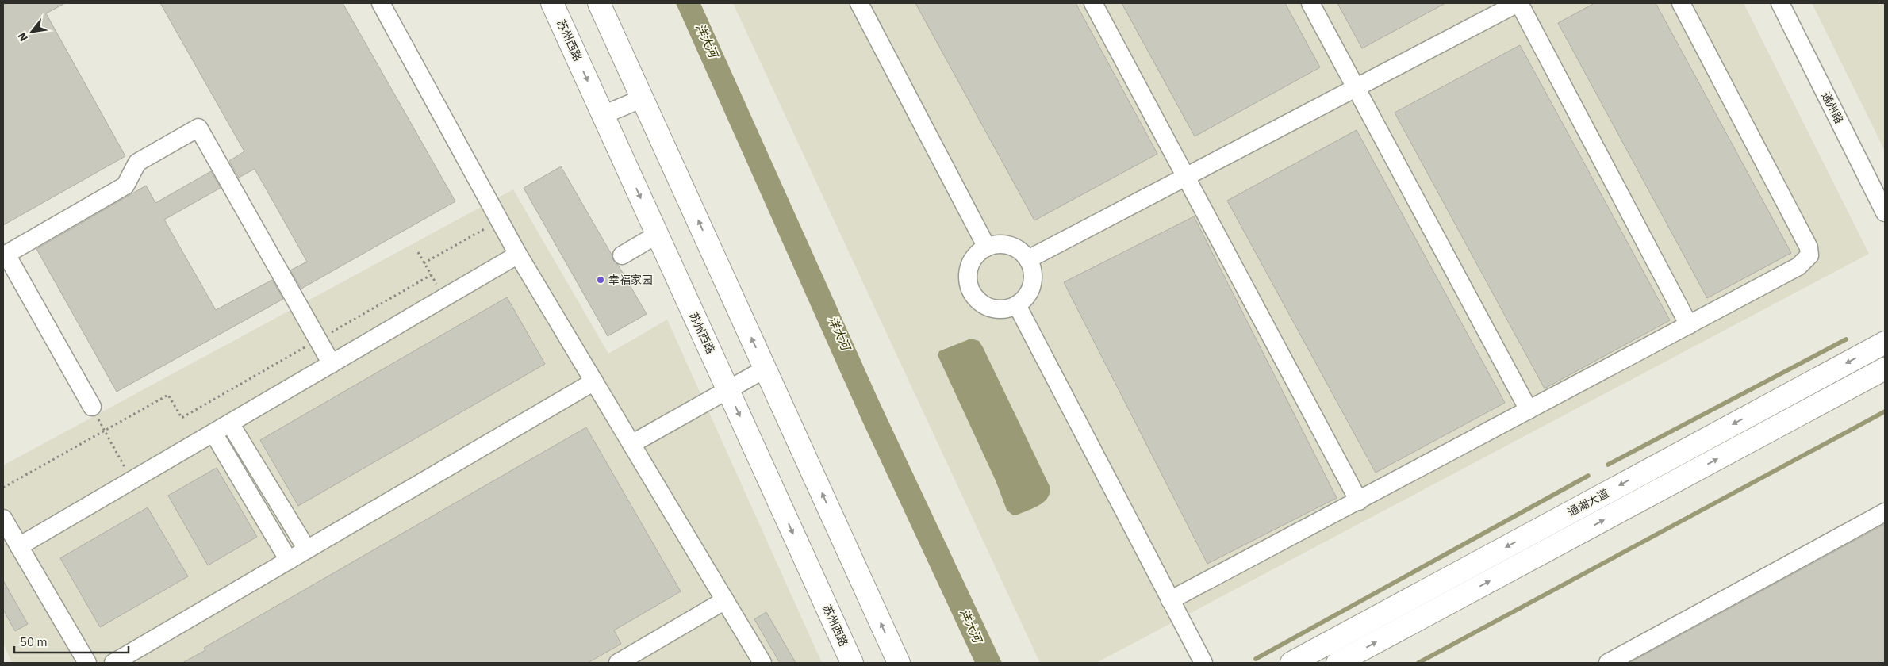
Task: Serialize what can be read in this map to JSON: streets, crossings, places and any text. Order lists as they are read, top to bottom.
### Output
{
  "streets": {
    "main road": ["苏州西路", "通湖大道"],
    "street": ["通州路"]
  },
  "water": ["洋大河"],
  "places": ["幸福家园"],
  "scale_bar": "50 m",
  "north": "bottom left"
}
